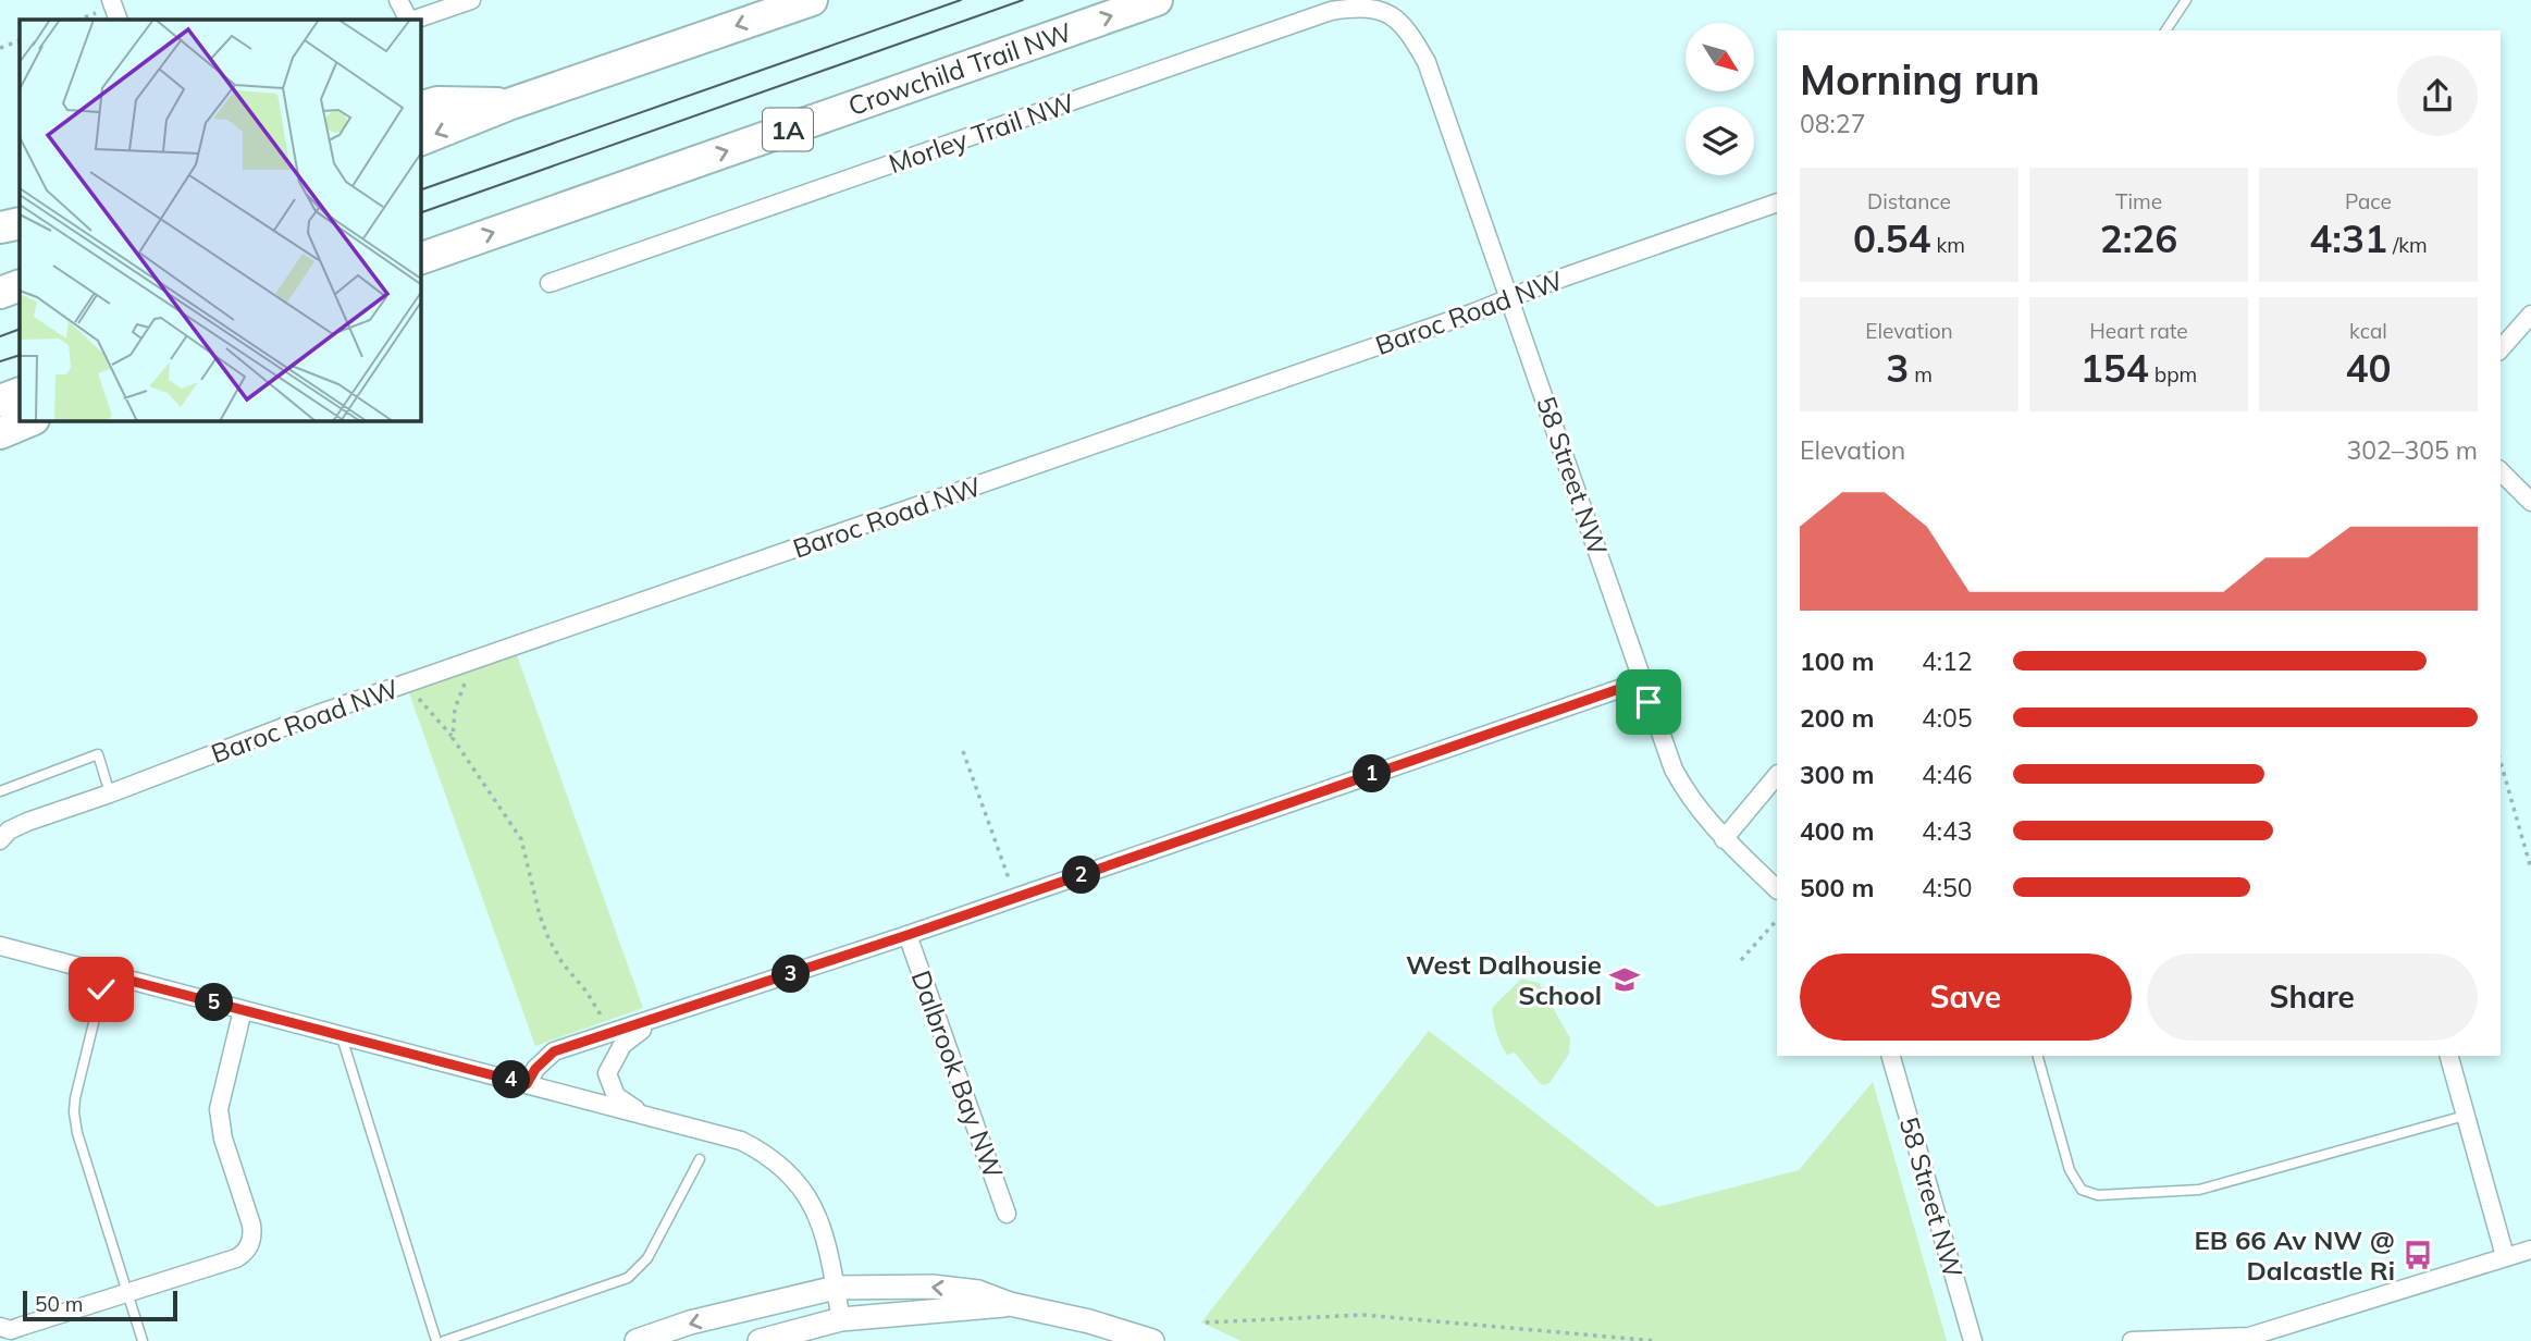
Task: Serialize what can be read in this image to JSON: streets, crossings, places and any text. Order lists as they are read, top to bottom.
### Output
{
  "streets": {
    "highway": ["Crowchild Trail NW", "1A"],
    "street": [
      "Morley Trail NW",
      "Baroc Road NW",
      "58 Street NW",
      "Dalbrook Bay NW"
    ]
  },
  "crossings": [
    ["Morley Trail NW", "58 Street NW"],
    ["Baroc Road NW", "58 Street NW"]
  ],
  "places": {
    "school or university": ["West Dalhousie School"],
    "bus stop": ["EB 66 Av NW @ Dalcastle Ri"]
  },
  "scale_bar": "50 m",
  "north": "bottom right",
  "page": {
    "heading": ["Morning run", "08:27"],
    "stats": [
      ["Distance", "0.54 km"],
      ["Time", "2:26"],
      ["Pace", "4:31 /km"],
      ["Elevation", "3 m"],
      ["Heart rate", "154 bpm"],
      ["kcal", "40"]
    ],
    "chart": ["Elevation", "302–305 m"],
    "list": [
      {
        "name": "100 m",
        "note": "4:12"
      },
      {
        "name": "200 m",
        "note": "4:05"
      },
      {
        "name": "300 m",
        "note": "4:46"
      },
      {
        "name": "400 m",
        "note": "4:43"
      },
      {
        "name": "500 m",
        "note": "4:50"
      }
    ],
    "pins": [
      "1",
      "2",
      "3",
      "5",
      "4"
    ],
    "buttons": ["Save", "Share"],
    "scale": "50 m"
  }
}
